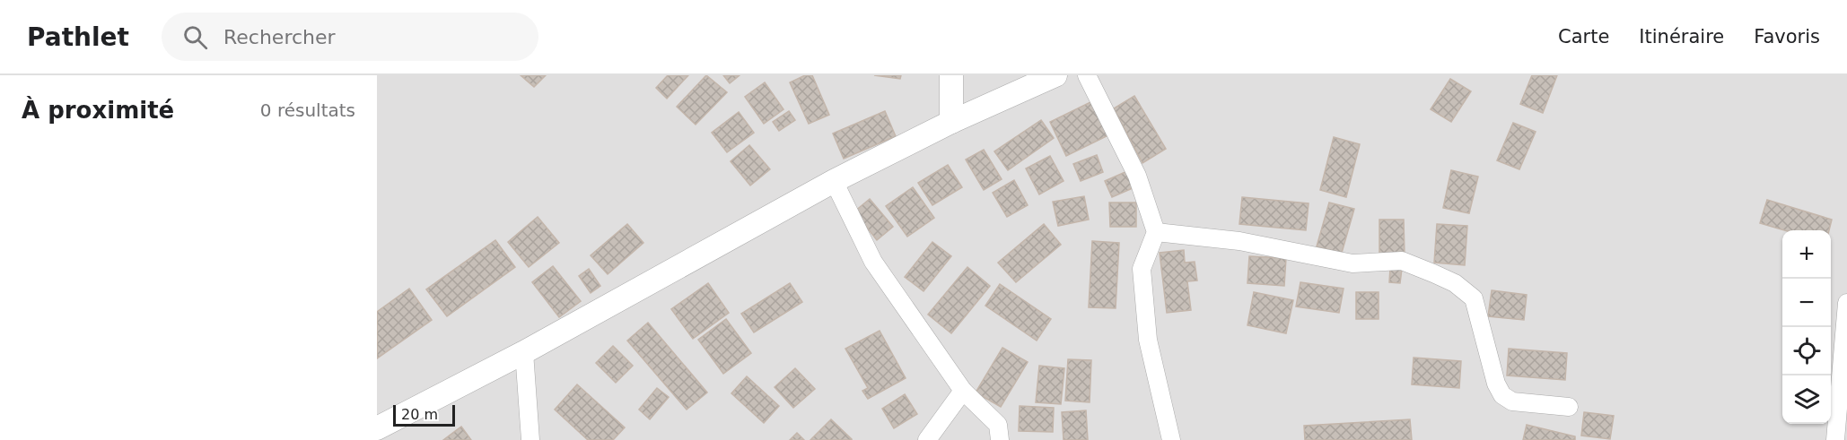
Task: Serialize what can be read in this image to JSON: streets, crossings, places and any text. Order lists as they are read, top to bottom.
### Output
{
  "scale_bar": "20 m",
  "page": {
    "header": "Pathlet",
    "search": "Rechercher",
    "nav": ["Carte", "Itinéraire", "Favoris"],
    "heading": ["À proximité", "0 résultats"],
    "map_buttons": ["+", "−"],
    "scale": "20 m"
  }
}
